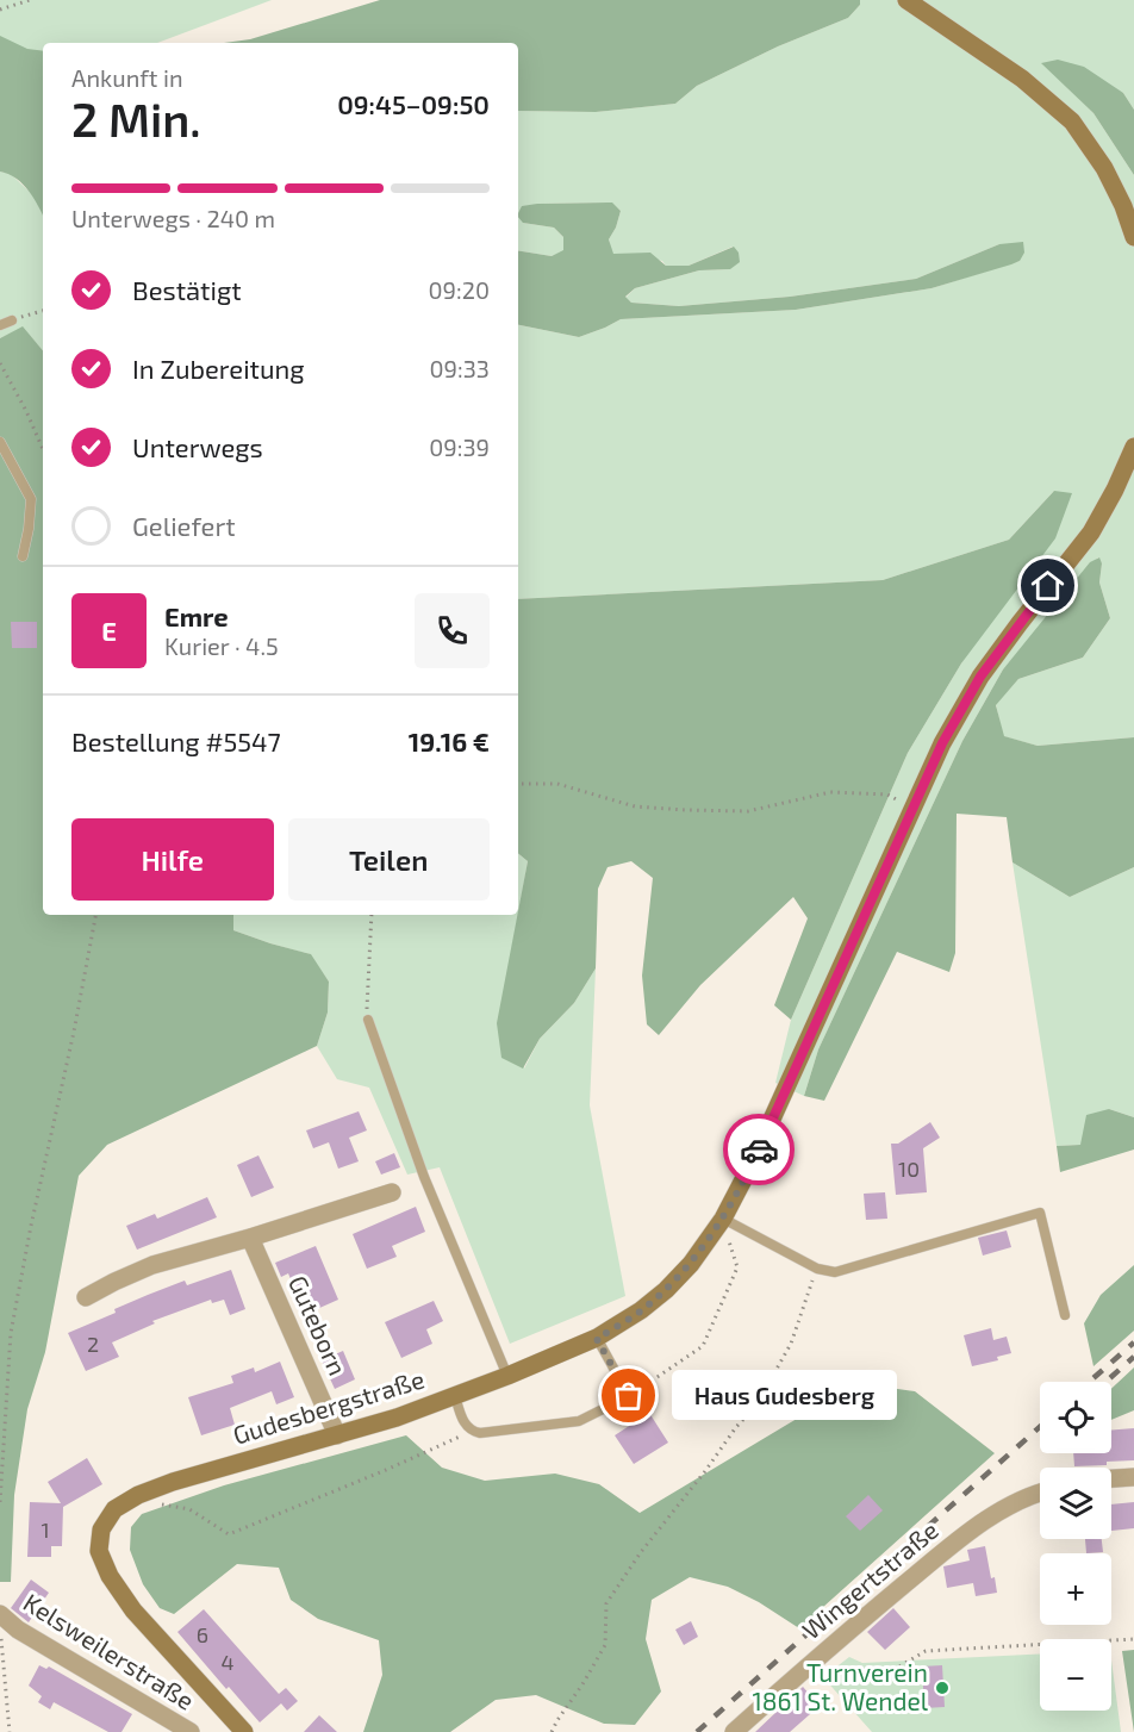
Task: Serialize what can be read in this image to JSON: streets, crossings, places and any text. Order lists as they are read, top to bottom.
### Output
{
  "streets": {
    "main road": ["Gudesbergstraße"],
    "street": ["Guteborn", "Wingertstraße", "Kelsweilerstraße"]
  },
  "crossings": [
    ["Guteborn", "Gudesbergstraße"]
  ],
  "places": ["Haus Gudesberg", "Turnverein 1861 St. Wendel"],
  "house_numbers": [
    "10",
    "2",
    "1",
    "6",
    "4"
  ],
  "page": {
    "heading": ["2 Min.", "Ankunft in", "09:45–09:50"],
    "panel": [
      "Emre",
      "Kurier · 4.5",
      "Bestellung #5547",
      "19.16 €"
    ],
    "bar": "Unterwegs · 240 m",
    "list": [
      ["Bestätigt", "09:20"],
      ["In Zubereitung", "09:33"],
      ["Unterwegs", "09:39"],
      "Geliefert"
    ],
    "round": "E",
    "buttons": ["Hilfe", "Teilen"],
    "bubble": "Haus Gudesberg",
    "map_buttons": ["+", "−"]
  }
}
